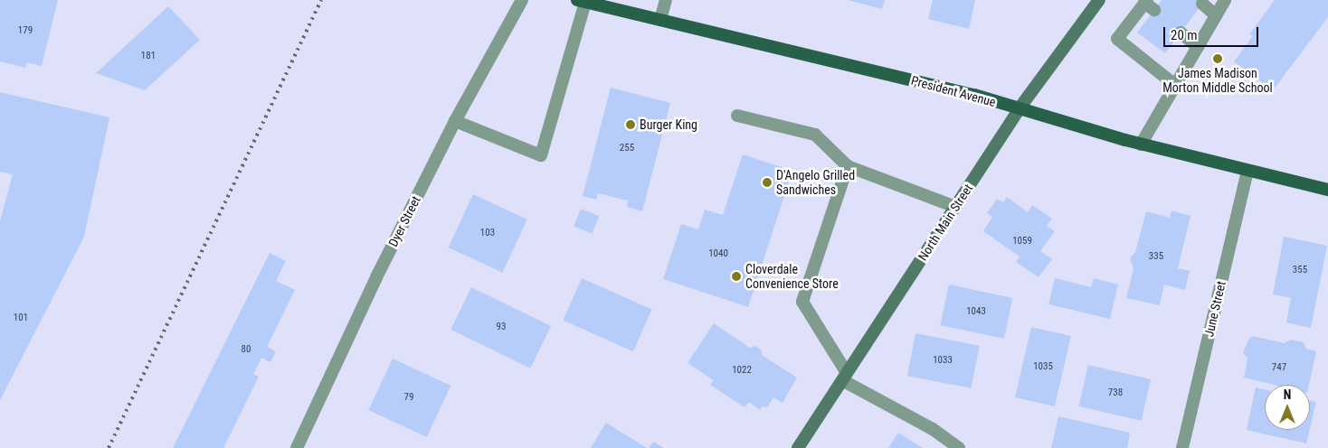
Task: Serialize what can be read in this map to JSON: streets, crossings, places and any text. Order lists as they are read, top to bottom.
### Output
{
  "streets": {
    "main road": ["President Avenue", "North Main Street"],
    "street": ["Dyer Street", "June Street"]
  },
  "crossings": [
    ["President Avenue", "North Main Street"],
    ["President Avenue", "June Street"]
  ],
  "places": [
    "James Madison Morton Middle School",
    "Burger King",
    "D'Angelo Grilled Sandwiches",
    "Cloverdale Convenience Store"
  ],
  "house_numbers": [
    "179",
    "181",
    "255",
    "103",
    "1059",
    "1040",
    "335",
    "355",
    "1043",
    "101",
    "93",
    "80",
    "1033",
    "1035",
    "747",
    "1022",
    "738",
    "79"
  ],
  "scale_bar": "20 m",
  "north": "top"
}
